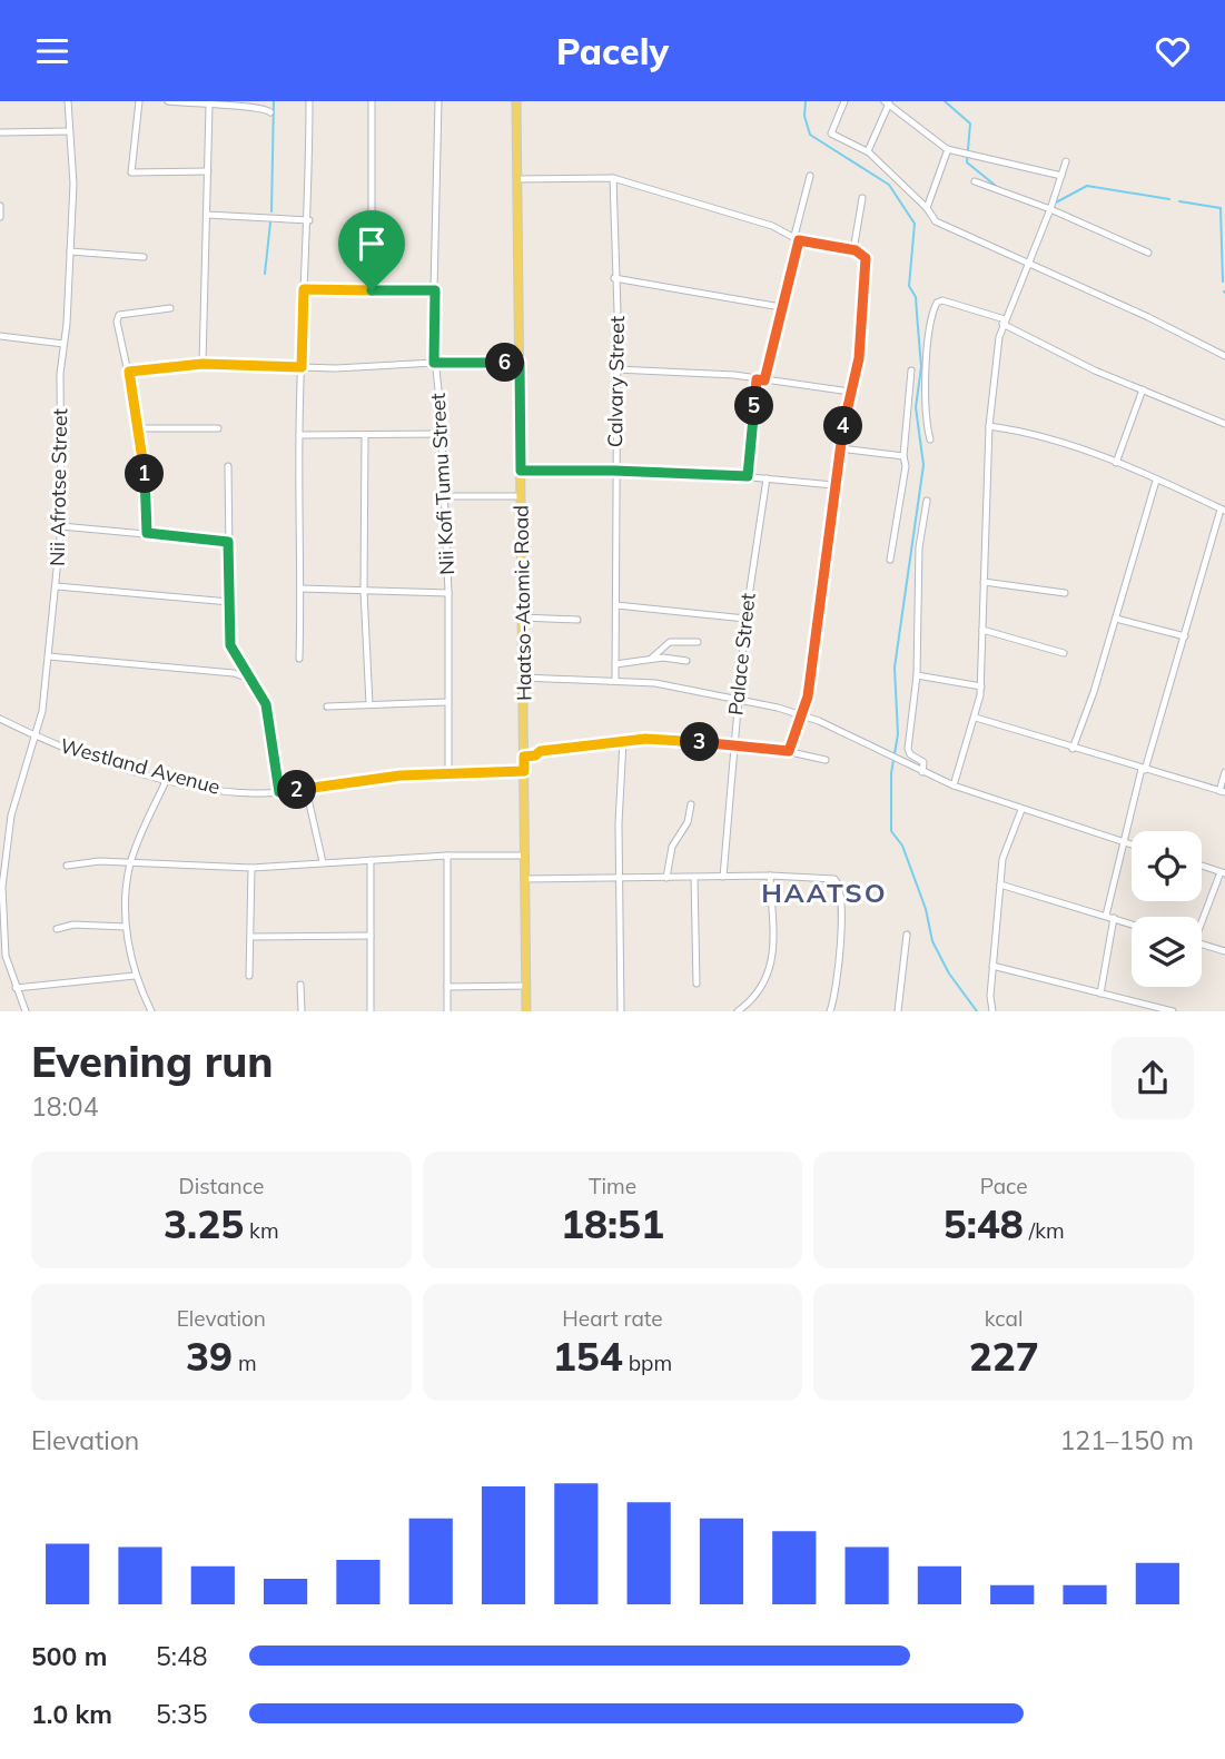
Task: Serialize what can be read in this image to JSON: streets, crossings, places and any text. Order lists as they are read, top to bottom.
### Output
{
  "streets": {
    "main road": ["Haatso-Atomic Road"],
    "street": [
      "Calvary Street",
      "Nii Kofi Tumu Street",
      "Nii Afrotse Street",
      "Palace Street",
      "Westland Avenue"
    ]
  },
  "crossings": [
    ["Nii Kofi Tumu Street", "Westland Avenue"],
    ["Nii Afrotse Street", "Westland Avenue"],
    ["Haatso-Atomic Road", "Westland Avenue"]
  ],
  "districts": ["HAATSO"],
  "page": {
    "header": "Pacely",
    "pins": [
      "6",
      "5",
      "4",
      "1",
      "3",
      "2"
    ],
    "heading": ["Evening run", "18:04"],
    "stats": [
      ["Distance", "3.25 km"],
      ["Time", "18:51"],
      ["Pace", "5:48 /km"],
      ["Elevation", "39 m"],
      ["Heart rate", "154 bpm"],
      ["kcal", "227"]
    ],
    "chart": ["Elevation", "121–150 m"],
    "list": [
      {
        "name": "500 m",
        "note": "5:48"
      },
      {
        "name": "1.0 km",
        "note": "5:35"
      }
    ]
  }
}
